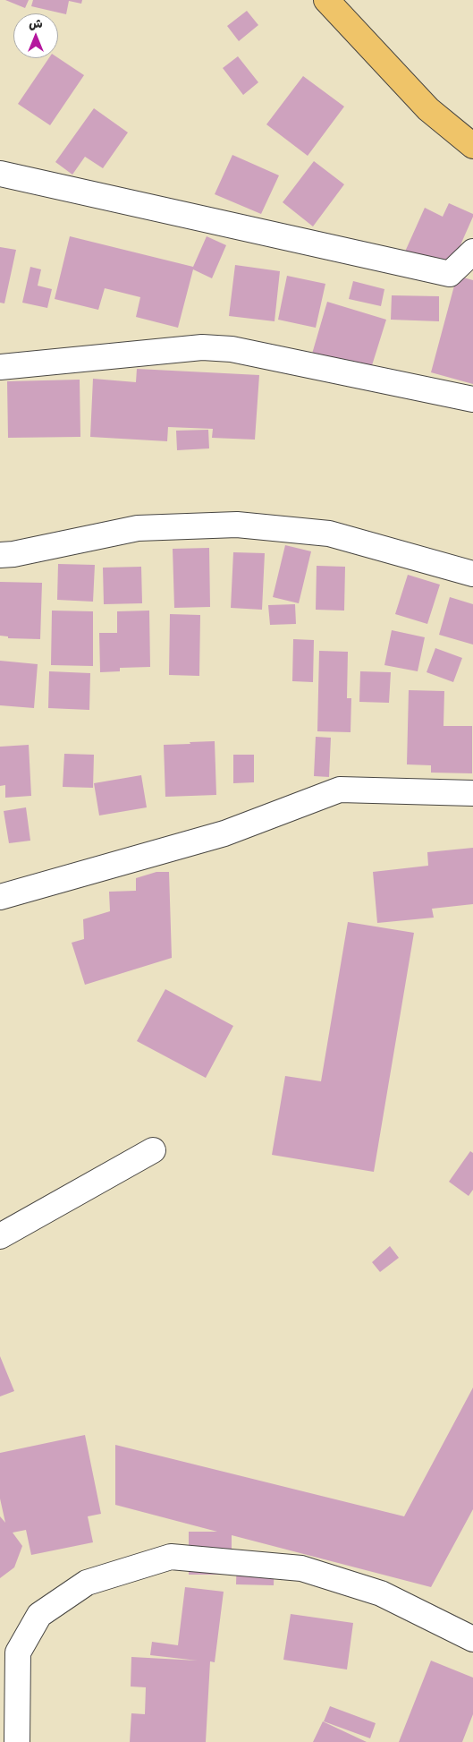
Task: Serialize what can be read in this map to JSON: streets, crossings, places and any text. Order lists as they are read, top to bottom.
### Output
{
  "north": "top"
}
